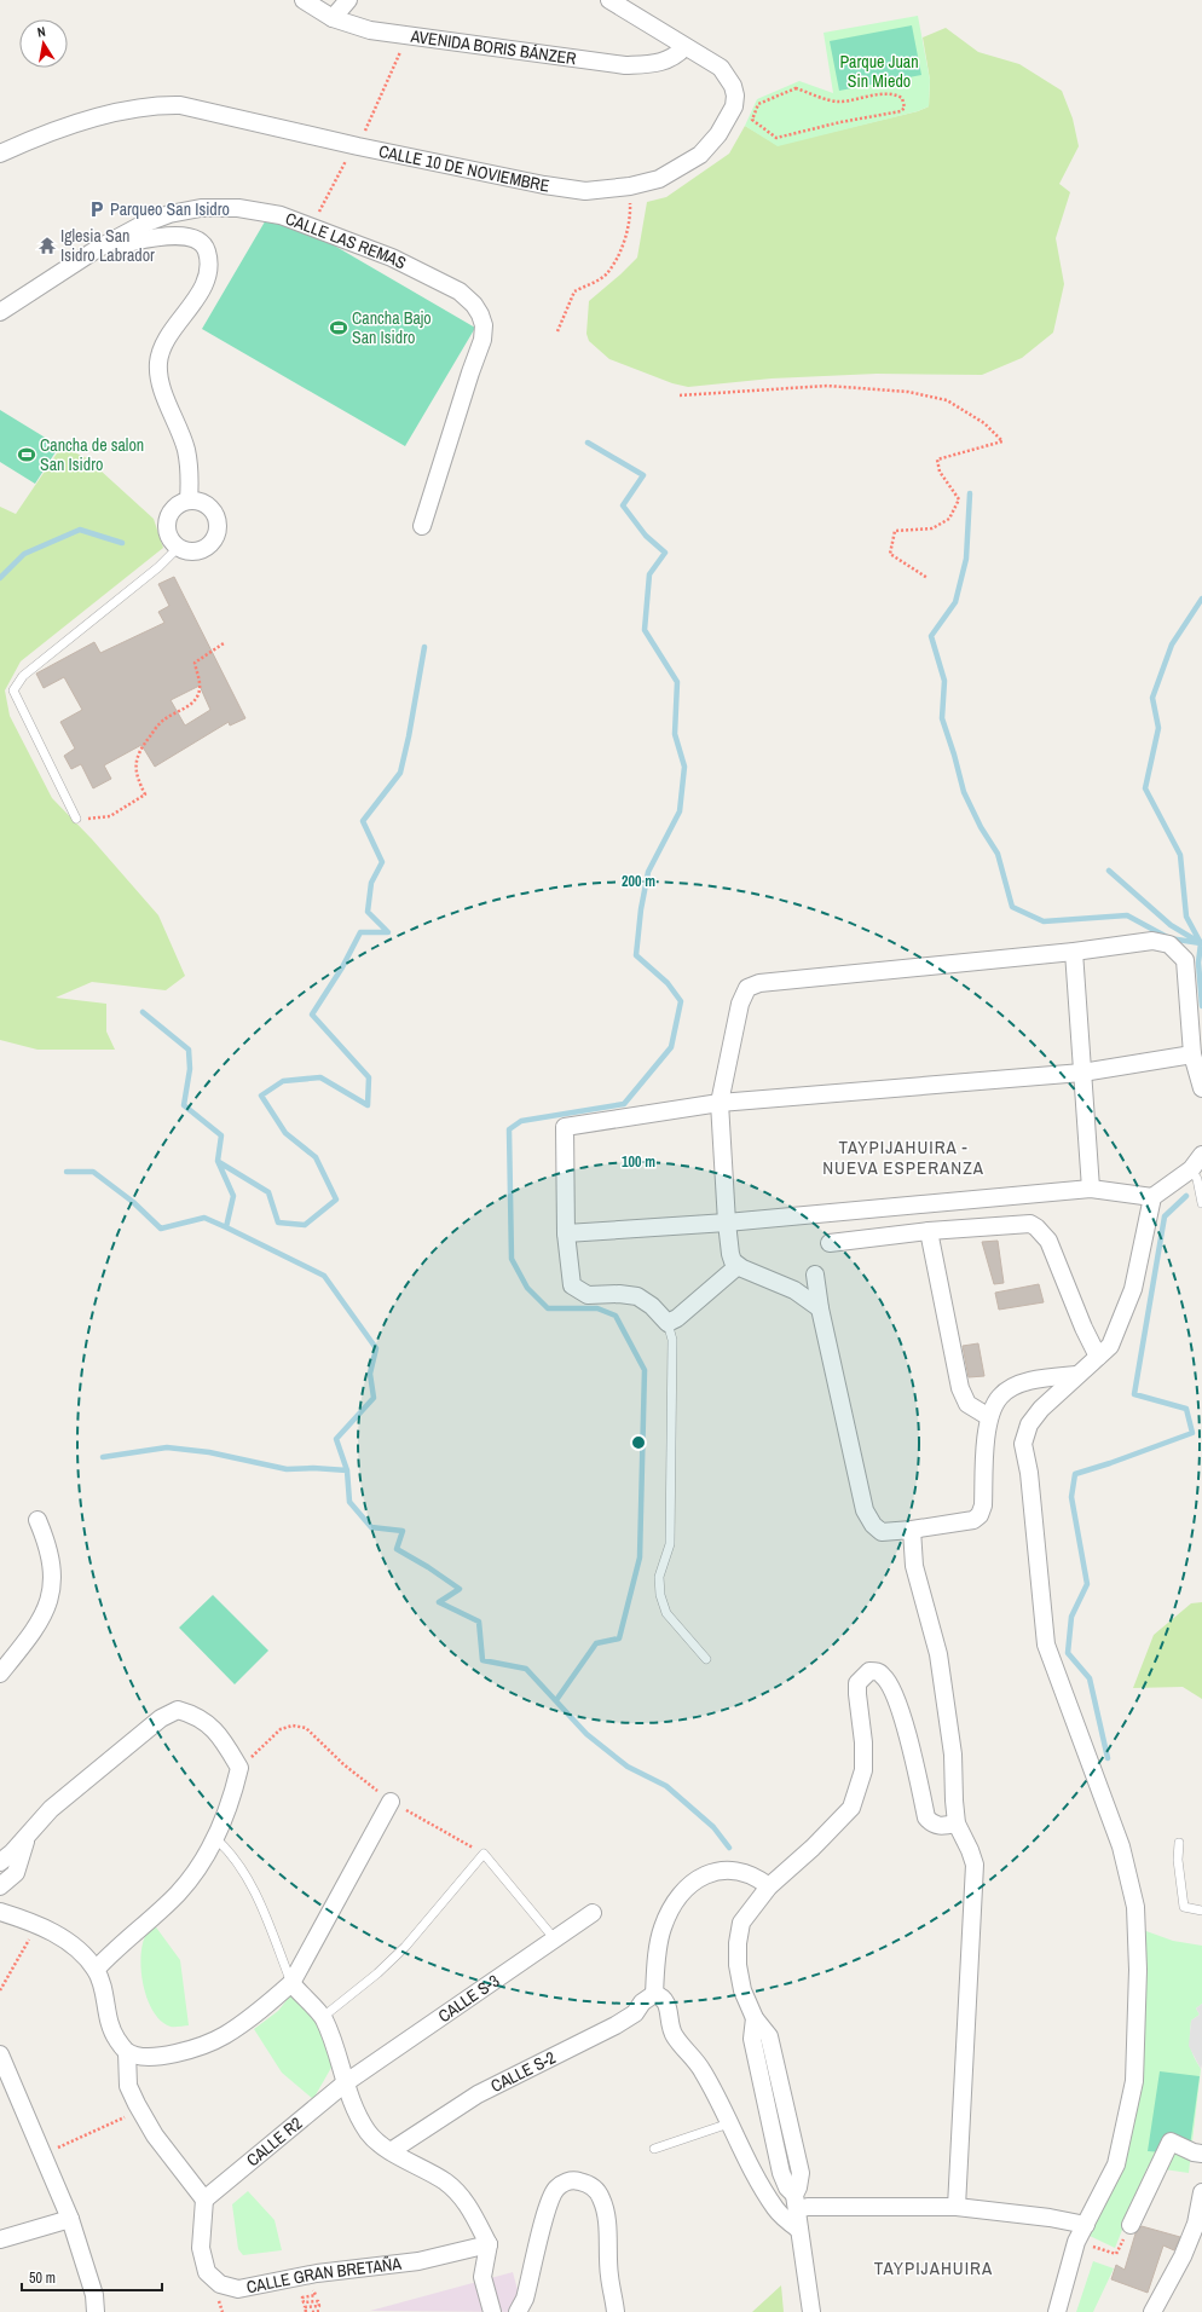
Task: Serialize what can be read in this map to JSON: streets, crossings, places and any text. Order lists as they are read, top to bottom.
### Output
{
  "streets": {
    "street": [
      "AVENIDA BORIS BÁNZER",
      "CALLE 10 DE NOVIEMBRE",
      "CALLE LAS REMAS",
      "CALLE S-3",
      "CALLE S-2",
      "CALLE R2",
      "CALLE GRAN BRETAÑA"
    ]
  },
  "crossings": [
    ["AVENIDA BORIS BÁNZER", "CALLE 10 DE NOVIEMBRE"],
    ["CALLE S-3", "CALLE R2"],
    ["CALLE R2", "CALLE GRAN BRETAÑA"]
  ],
  "districts": ["TAYPIJAHUIRA - NUEVA ESPERANZA", "TAYPIJAHUIRA"],
  "parks": ["Parque Juan Sin Miedo"],
  "places": {
    "parking": ["Parqueo San Isidro"],
    "temple": ["Iglesia San Isidro Labrador"],
    "sports": ["Cancha Bajo San Isidro", "Cancha de salon San Isidro"]
  },
  "scale_bar": "50 m",
  "north": "top",
  "rings": ["200 m", "100 m"]
}
